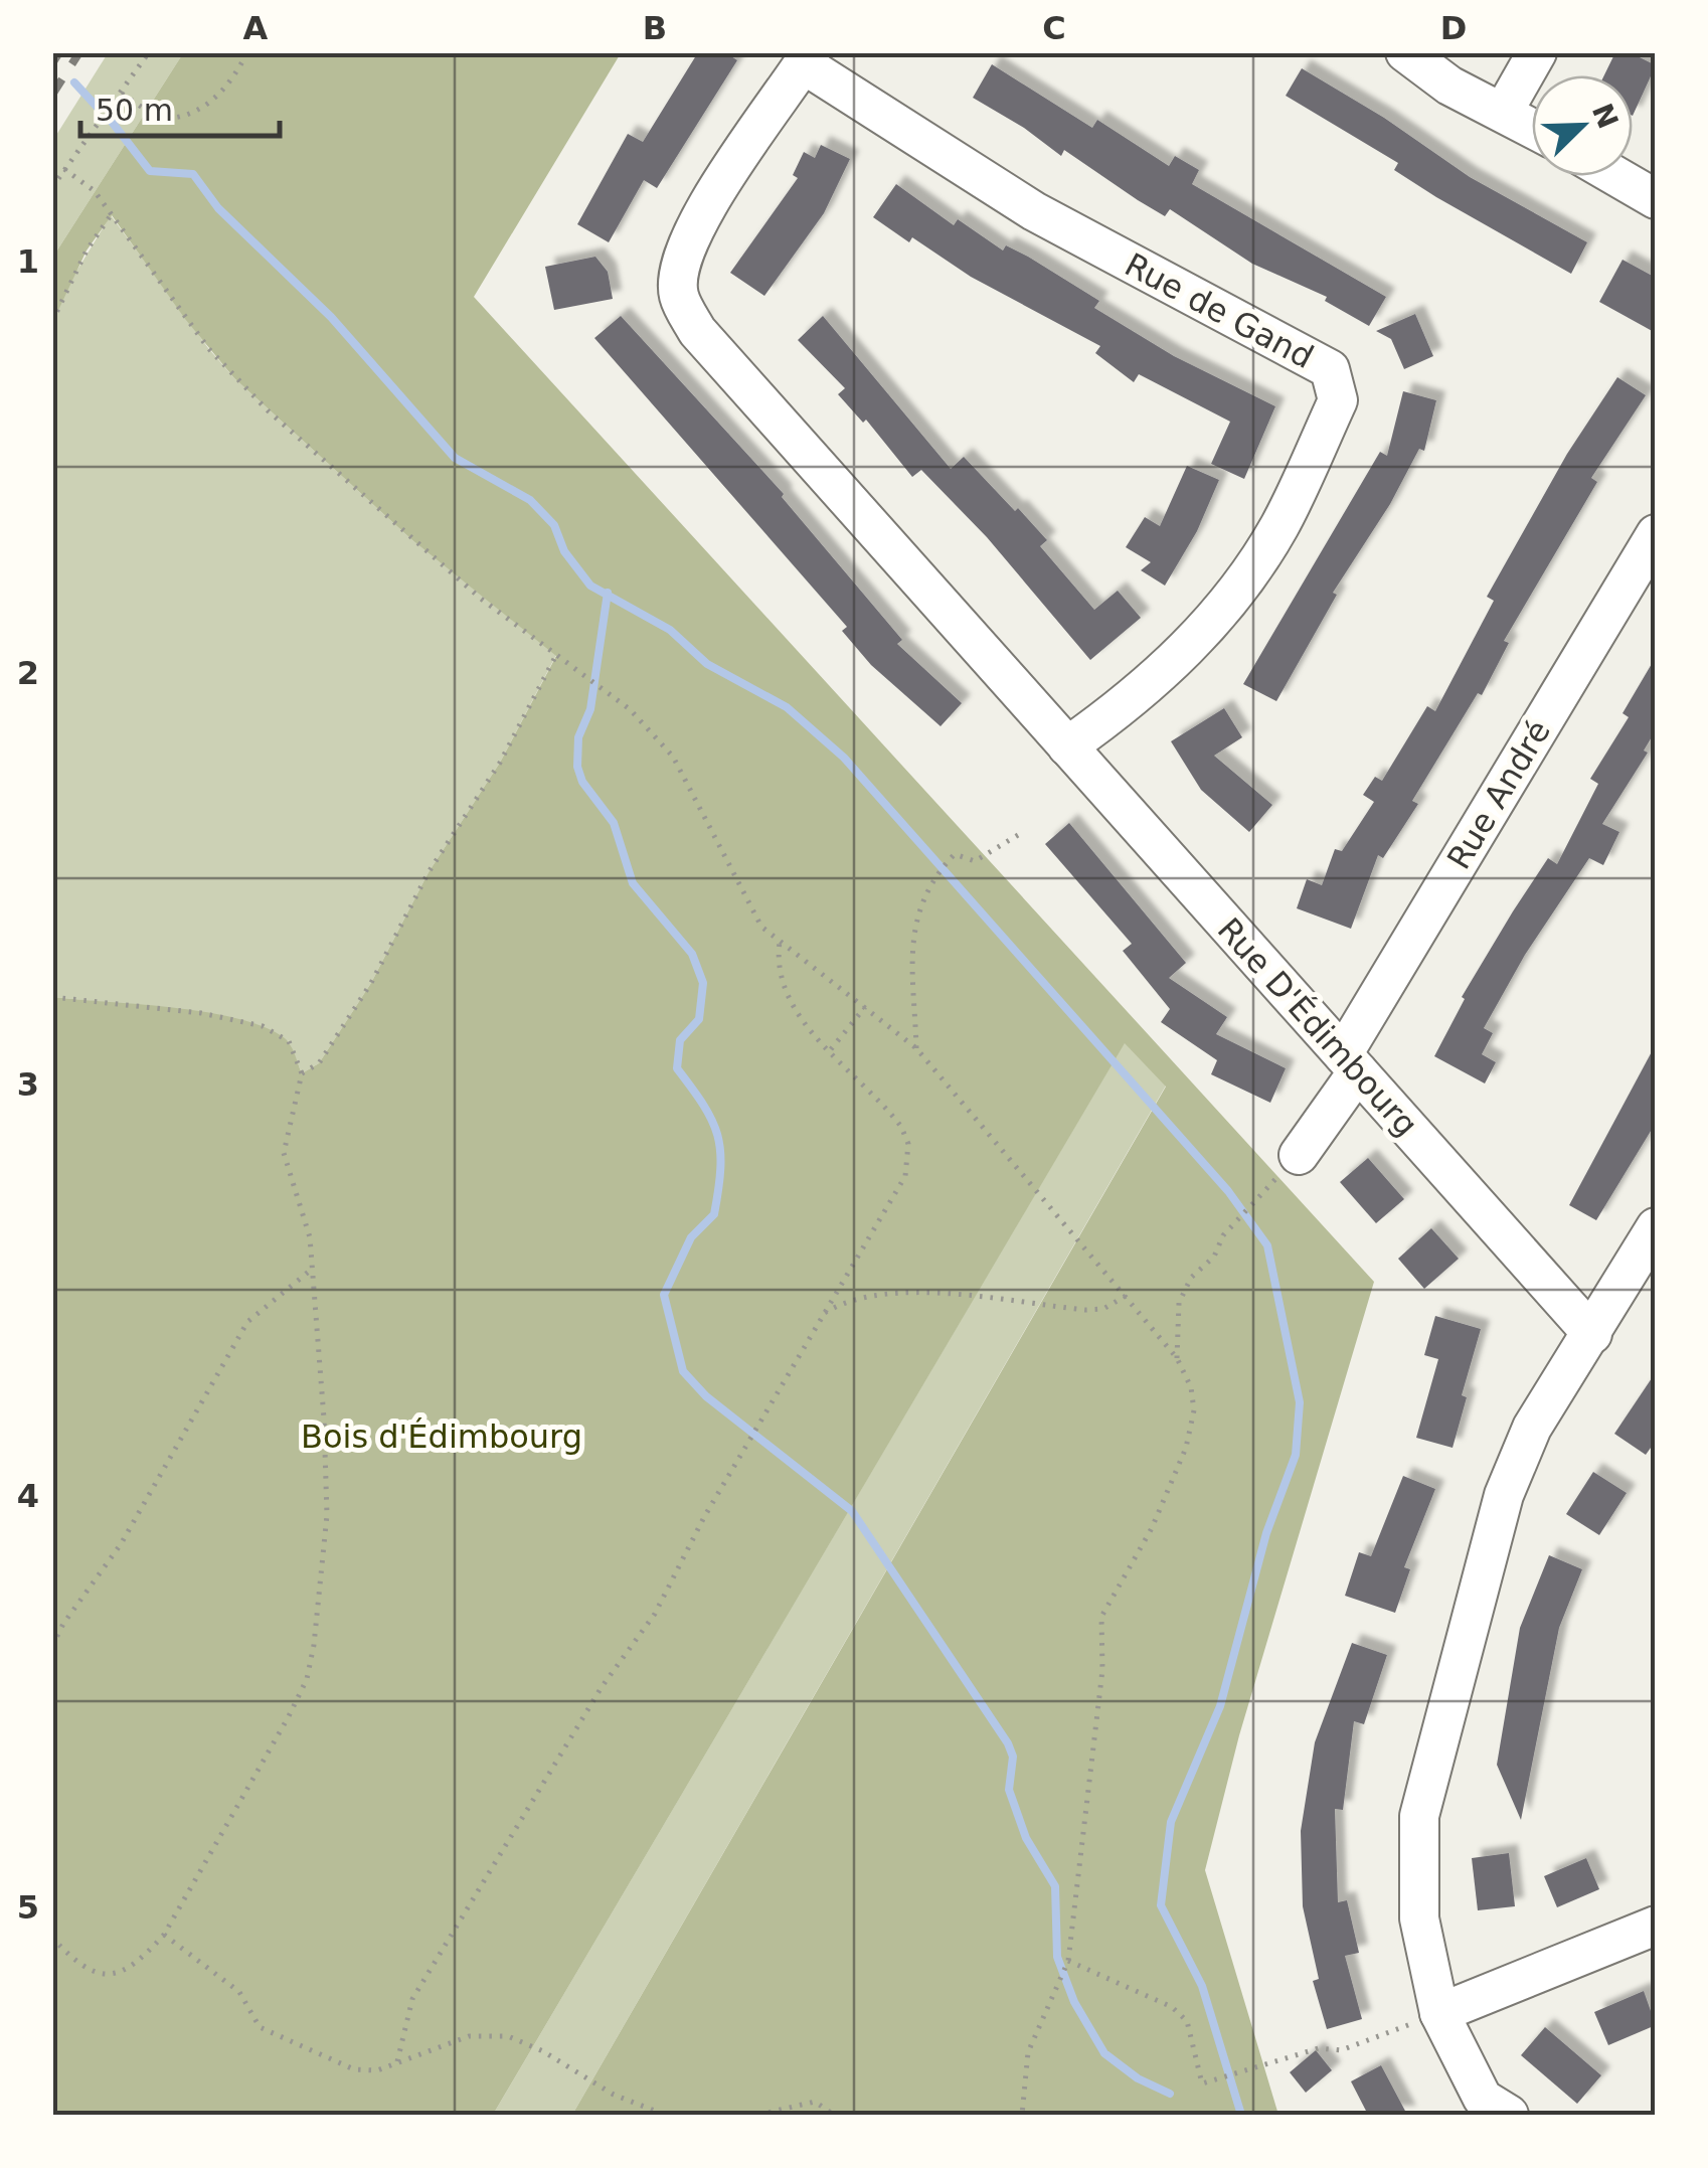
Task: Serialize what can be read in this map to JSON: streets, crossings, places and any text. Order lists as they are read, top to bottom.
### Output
{
  "streets": {
    "street": ["Rue de Gand", "Rue André", "Rue D'Édimbourg"]
  },
  "crossings": [
    ["Rue de Gand", "Rue D'Édimbourg"],
    ["Rue André", "Rue D'Édimbourg"]
  ],
  "parks": ["Bois d'Édimbourg"],
  "scale_bar": "50 m",
  "north": "top right",
  "grid": {
    "columns": [
      "A",
      "B",
      "C",
      "D"
    ],
    "rows": [
      "1",
      "2",
      "3",
      "4",
      "5"
    ]
  }
}
